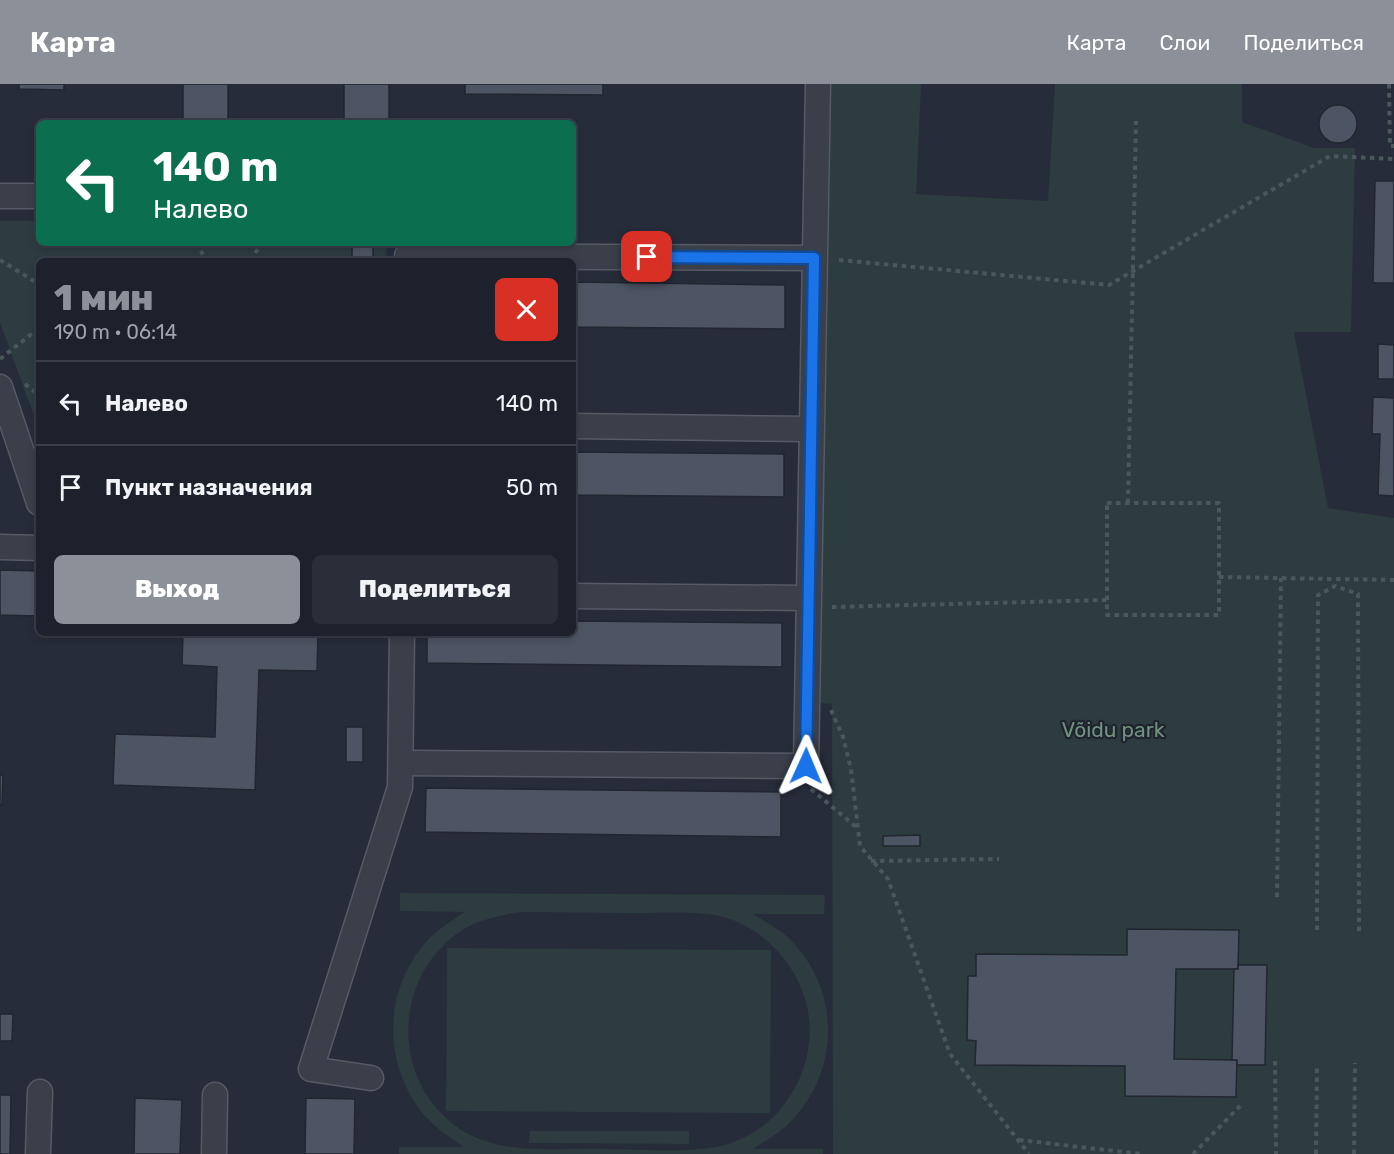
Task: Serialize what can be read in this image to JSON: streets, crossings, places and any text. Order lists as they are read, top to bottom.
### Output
{
  "parks": ["Võidu park"],
  "page": {
    "header": "Карта",
    "nav": ["Карта", "Слои", "Поделиться"],
    "turn": ["140 m", "Налево"],
    "heading": ["1 мин", "190 m · 06:14"],
    "list": [
      {
        "name": "Налево",
        "value": "140 m"
      },
      {
        "name": "Пункт назначения",
        "value": "50 m"
      }
    ],
    "buttons": ["Выход", "Поделиться"]
  }
}
